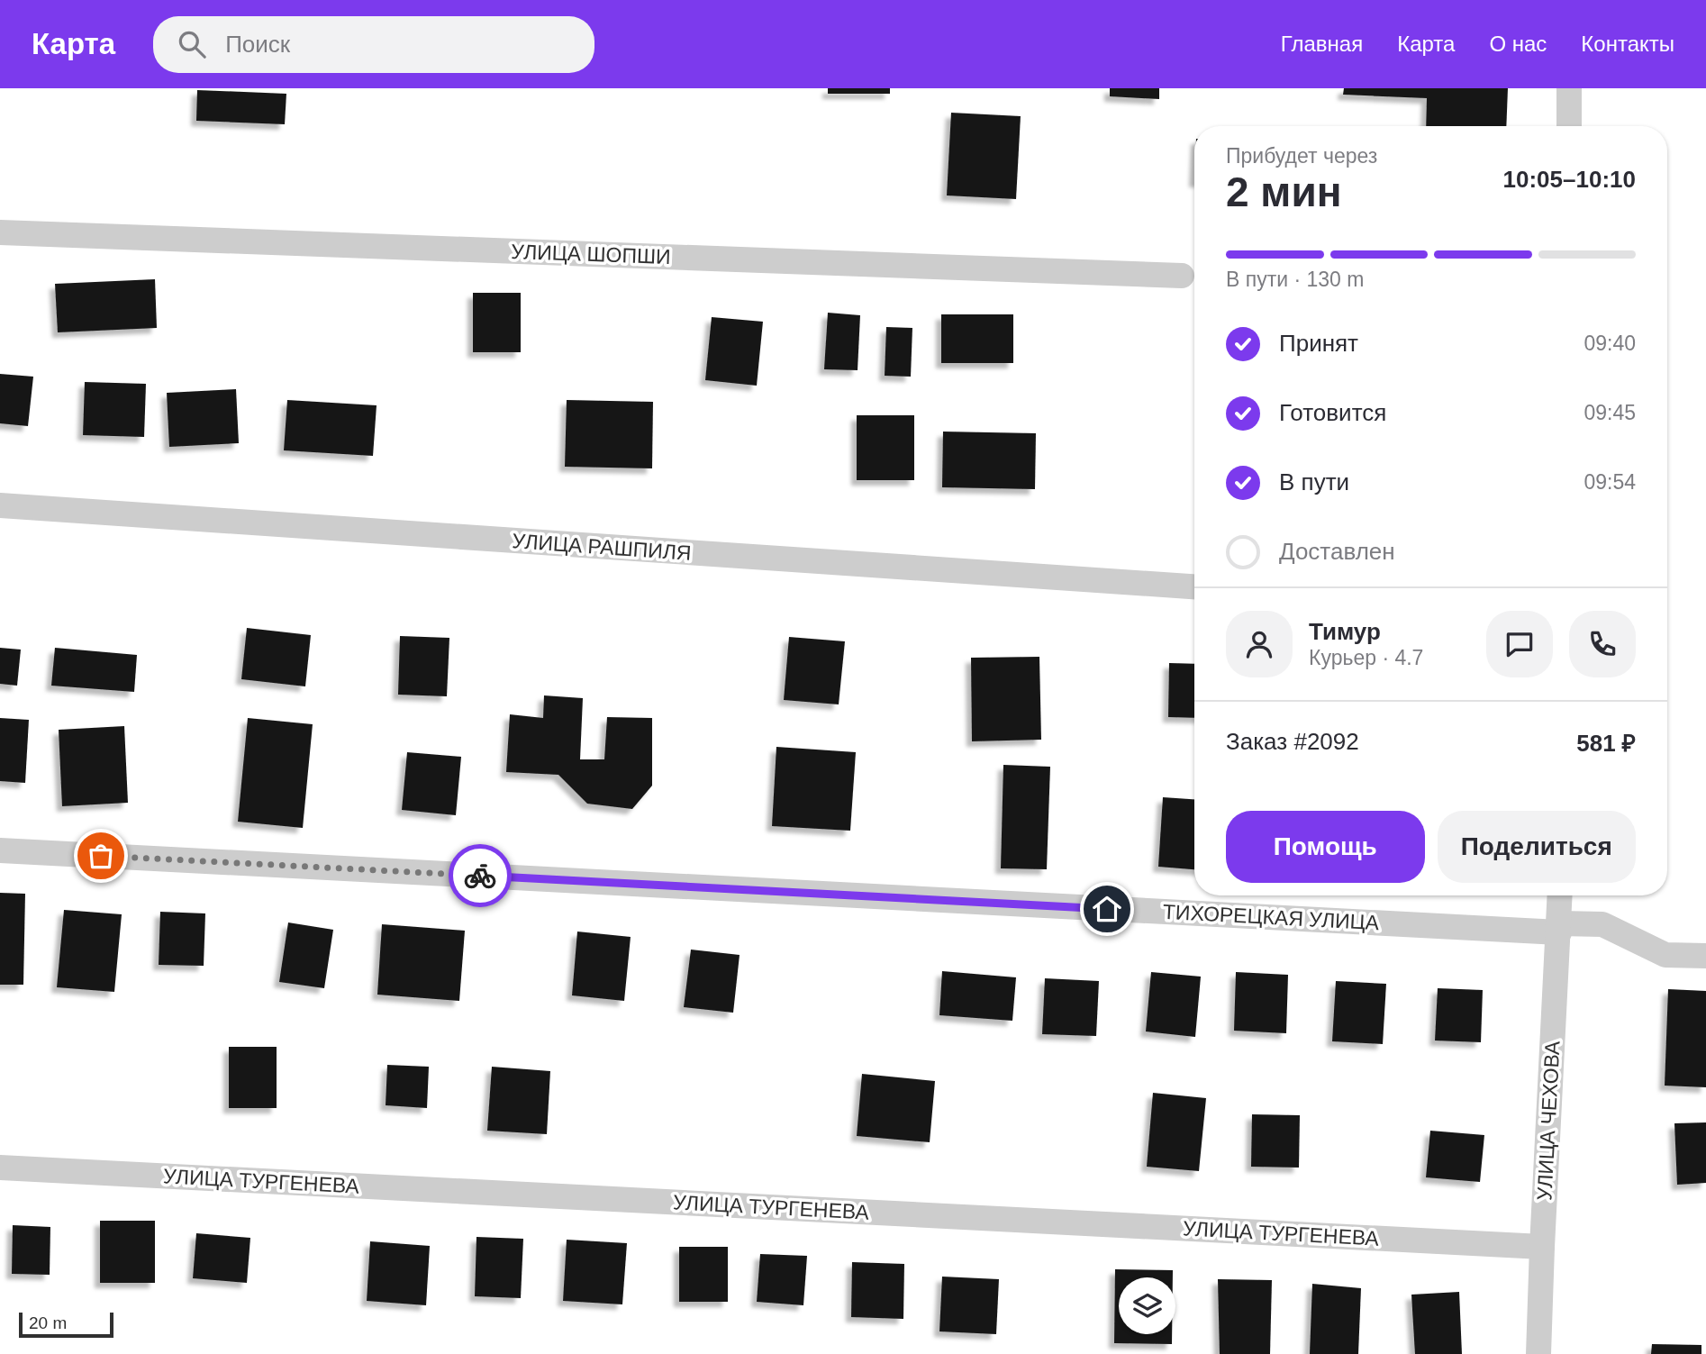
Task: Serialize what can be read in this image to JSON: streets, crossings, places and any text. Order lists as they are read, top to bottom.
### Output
{
  "streets": {
    "street": [
      "УЛИЦА ШОПШИ",
      "УЛИЦА РАШПИЛЯ",
      "ТИХОРЕЦКАЯ УЛИЦА",
      "УЛИЦА ЧЕХОВА",
      "УЛИЦА ТУРГЕНЕВА"
    ]
  },
  "crossings": [
    ["ТИХОРЕЦКАЯ УЛИЦА", "УЛИЦА ЧЕХОВА"],
    ["УЛИЦА ЧЕХОВА", "УЛИЦА ТУРГЕНЕВА"]
  ],
  "scale_bar": "20 m",
  "page": {
    "header": "Карта",
    "search": "Поиск",
    "nav": [
      "Главная",
      "Карта",
      "О нас",
      "Контакты"
    ],
    "heading": ["2 мин", "Прибудет через", "10:05–10:10"],
    "panel": [
      "Тимур",
      "Курьер · 4.7",
      "Заказ #2092",
      "581 ₽"
    ],
    "bar": "В пути · 130 m",
    "list": [
      ["Принят", "09:40"],
      ["Готовится", "09:45"],
      ["В пути", "09:54"],
      "Доставлен"
    ],
    "buttons": ["Помощь", "Поделиться"],
    "scale": "20 m"
  }
}
